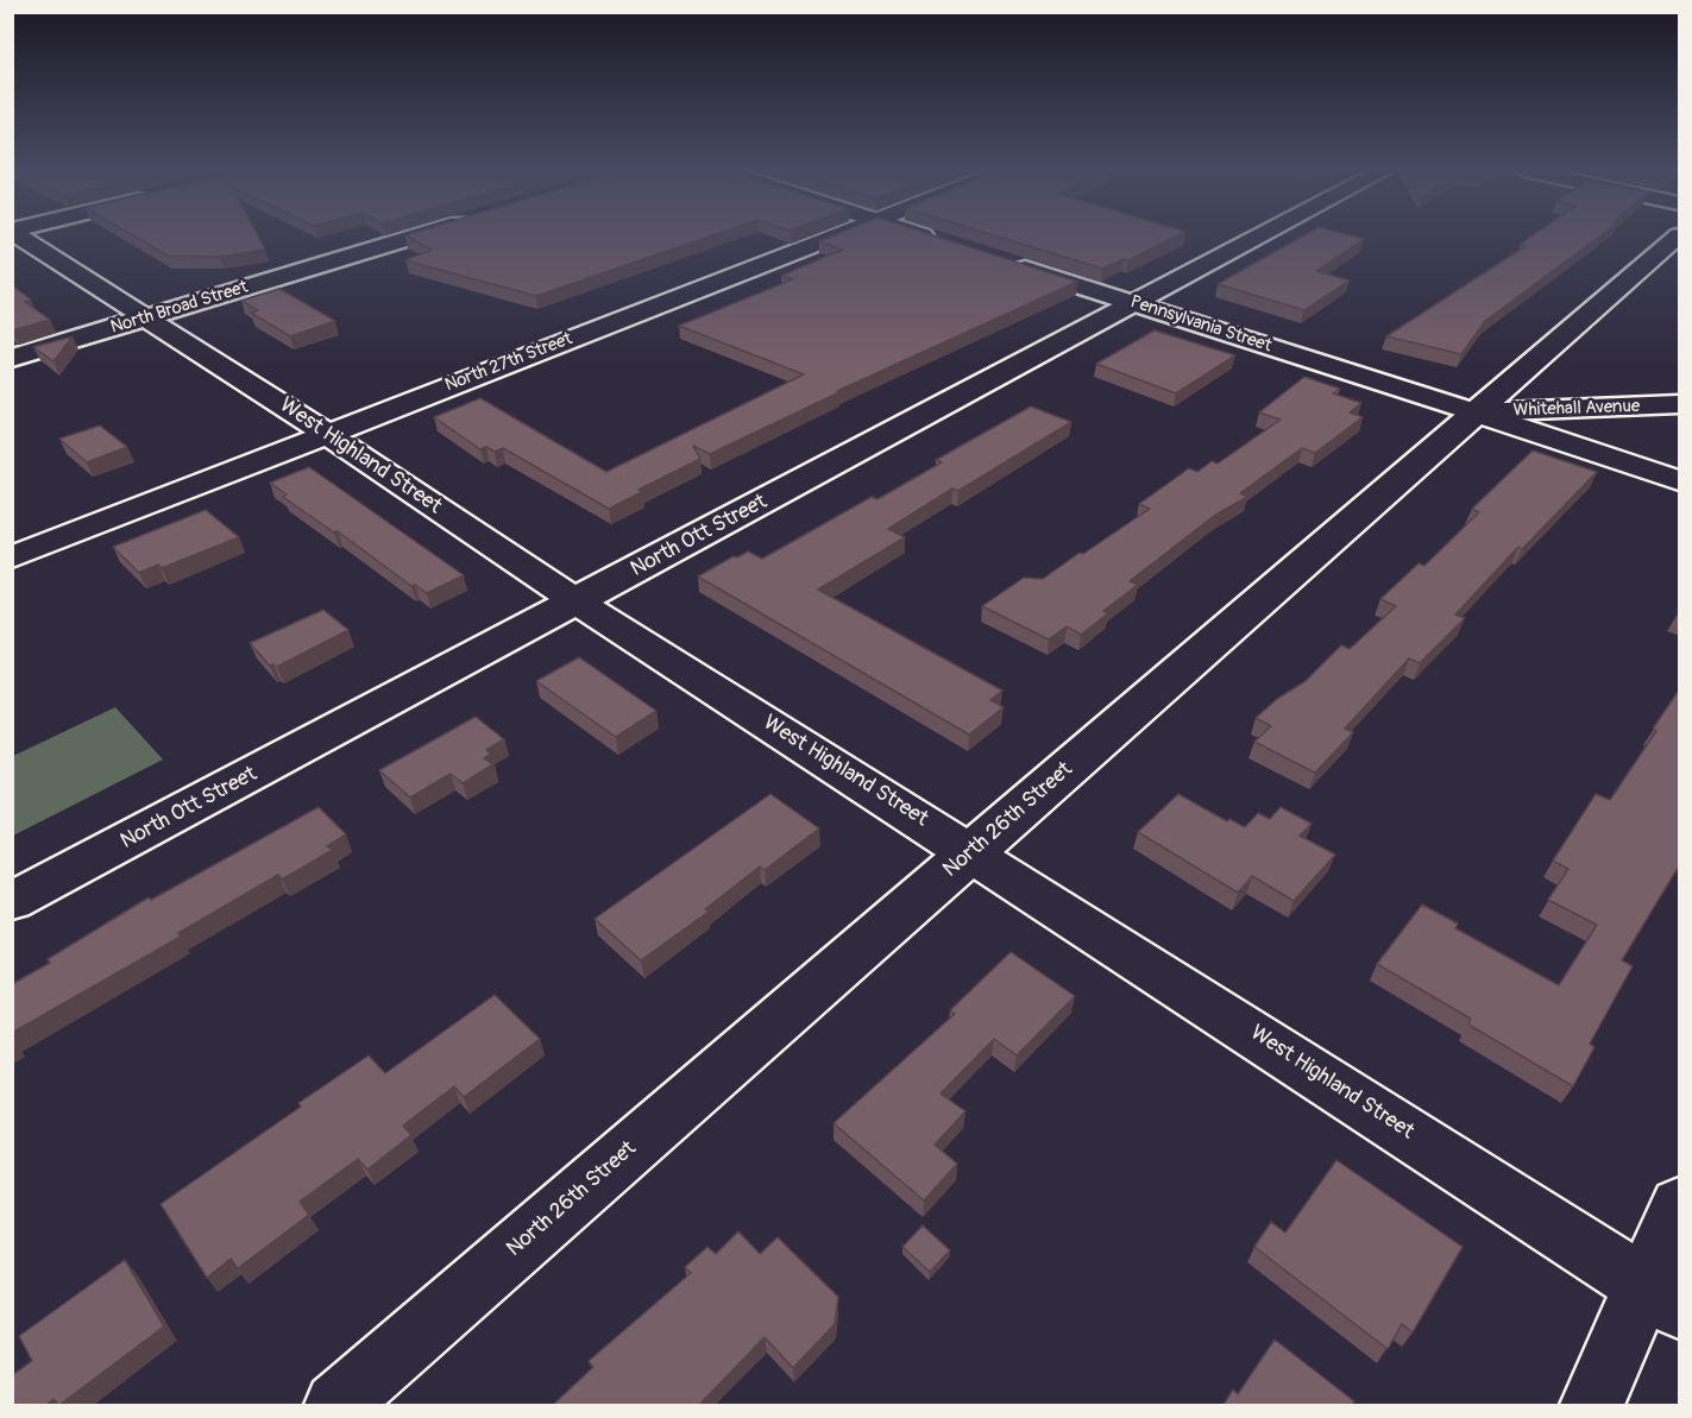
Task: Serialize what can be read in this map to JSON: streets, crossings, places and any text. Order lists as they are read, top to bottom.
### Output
{
  "streets": {
    "street": [
      "North Broad Street",
      "Pennsylvania Street",
      "North 27th Street",
      "Whitehall Avenue",
      "West Highland Street",
      "North Ott Street",
      "North 26th Street"
    ]
  },
  "crossings": [
    ["North Broad Street", "West Highland Street"],
    ["Pennsylvania Street", "Whitehall Avenue"],
    ["Pennsylvania Street", "North Ott Street"],
    ["Pennsylvania Street", "North 26th Street"],
    ["North 27th Street", "West Highland Street"],
    ["Whitehall Avenue", "North 26th Street"],
    ["West Highland Street", "North Ott Street"],
    ["West Highland Street", "North 26th Street"]
  ]
}
